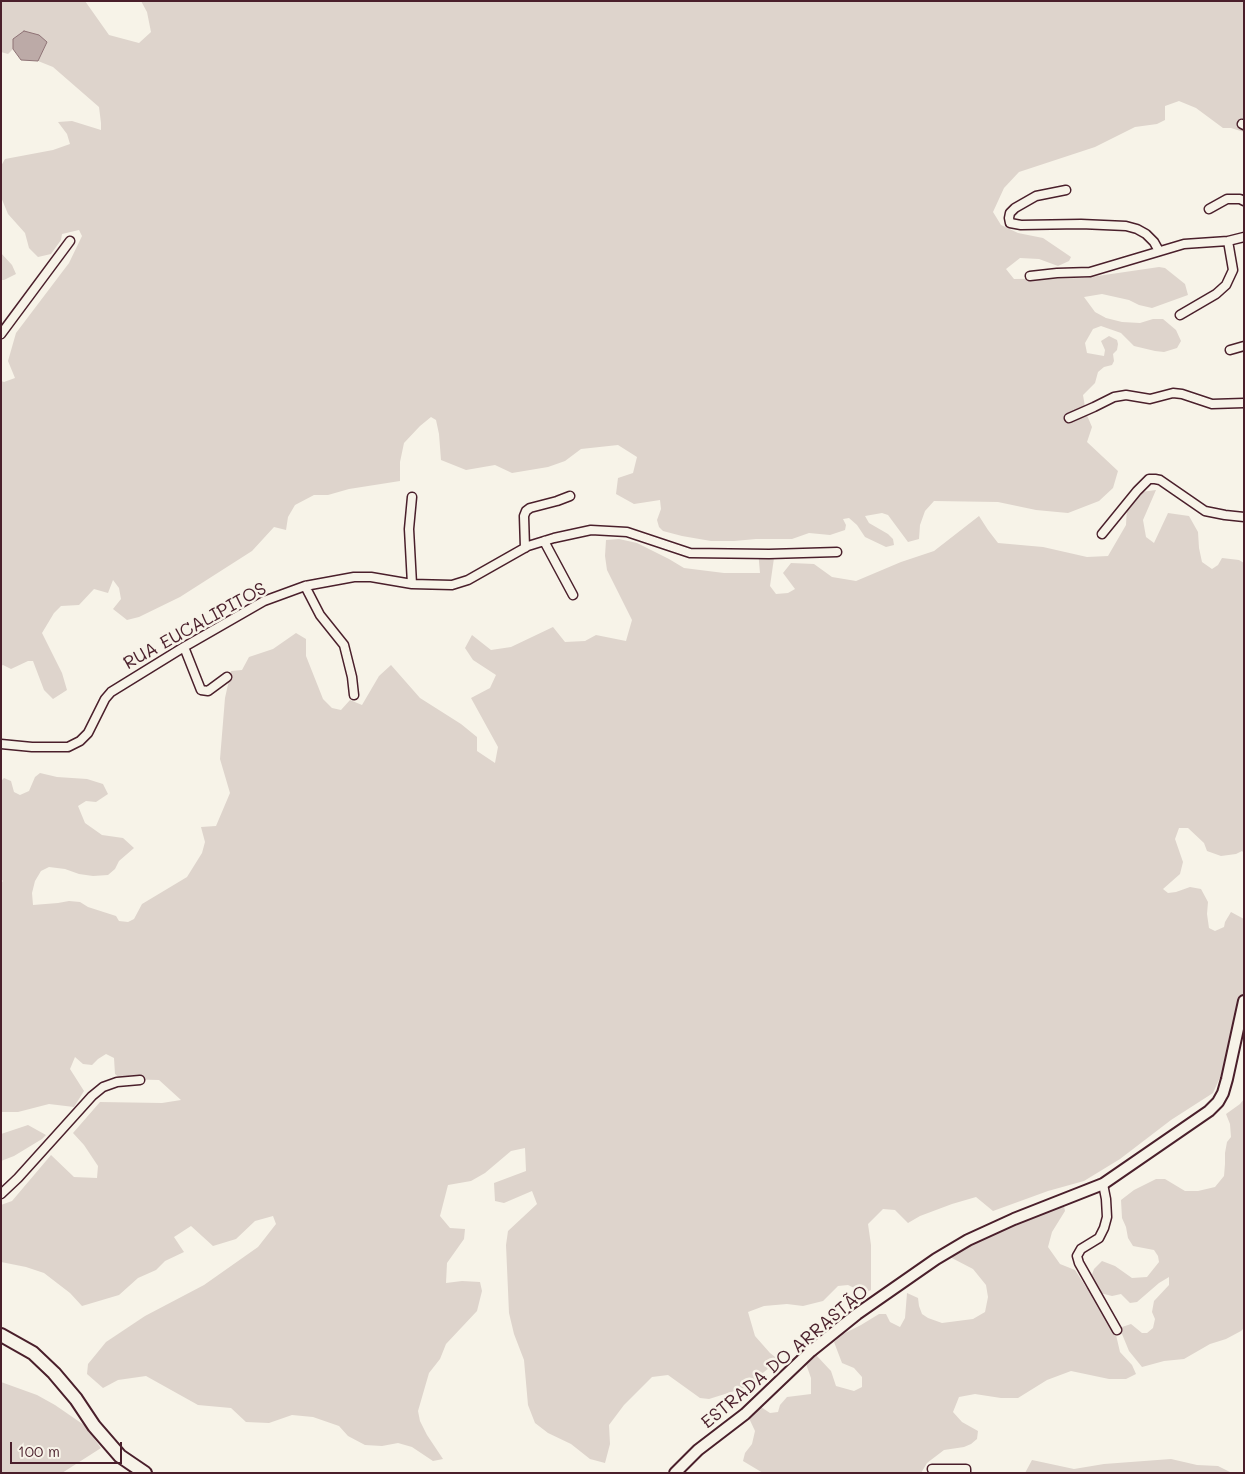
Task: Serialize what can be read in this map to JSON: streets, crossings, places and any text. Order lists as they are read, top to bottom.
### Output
{
  "streets": {
    "street": ["RUA EUCALIPITOS", "ESTRADA DO ARRASTÃO"]
  },
  "scale_bar": "100 m"
}
